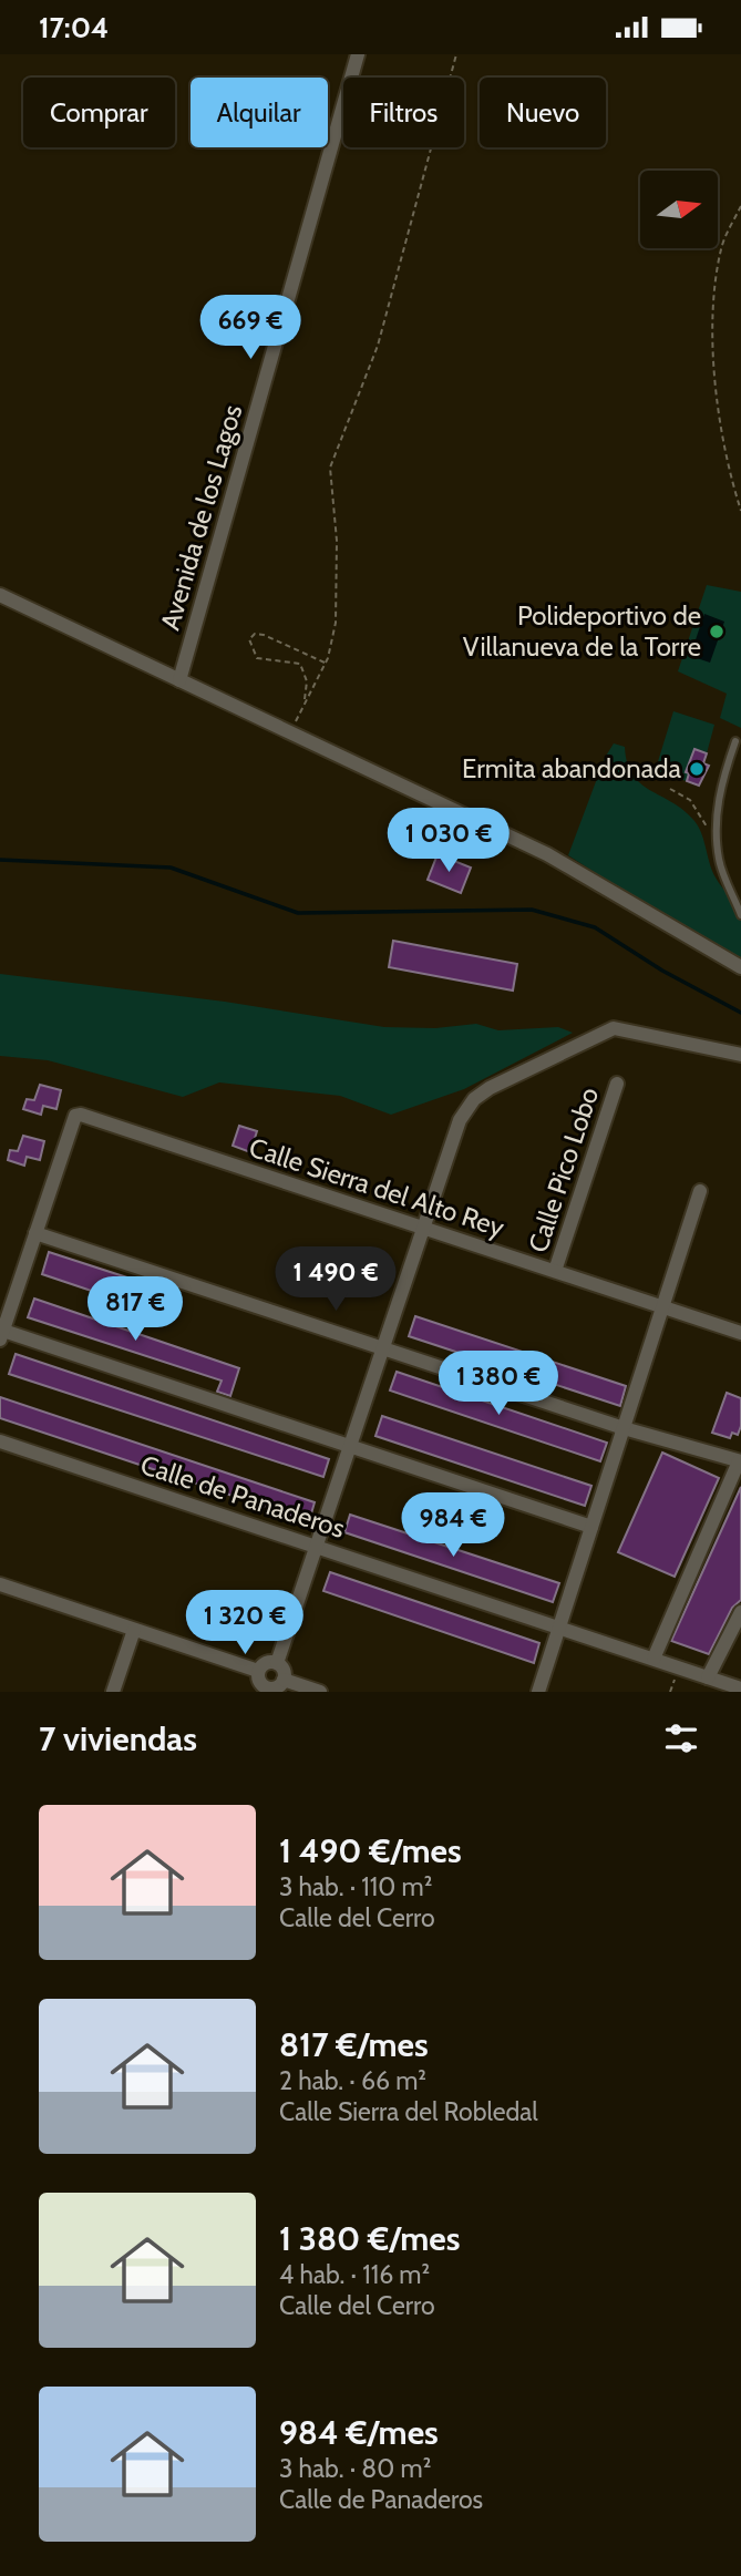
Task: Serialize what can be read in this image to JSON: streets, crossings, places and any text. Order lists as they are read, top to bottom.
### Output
{
  "streets": {
    "street": [
      "Avenida de los Lagos",
      "Calle Pico Lobo",
      "Calle Sierra del Alto Rey",
      "Calle de Panaderos"
    ]
  },
  "crossings": [
    ["Calle Pico Lobo", "Calle Sierra del Alto Rey"]
  ],
  "places": ["Polideportivo de Villanueva de la Torre", "Ermita abandonada"],
  "north": "right",
  "page": {
    "status": "17:04",
    "chip": [
      "Comprar",
      "Alquilar",
      "Filtros",
      "Nuevo"
    ],
    "price": [
      "669 €",
      "1 030 €",
      "1 490 €",
      "817 €",
      "1 380 €",
      "984 €",
      "1 320 €"
    ],
    "heading": "7 viviendas",
    "list": [
      {
        "name": "1 490 €/mes",
        "note": "3 hab. · 110 m² · Calle del Cerro"
      },
      {
        "name": "817 €/mes",
        "note": "2 hab. · 66 m² · Calle Sierra del Robledal"
      },
      {
        "name": "1 380 €/mes",
        "note": "4 hab. · 116 m² · Calle del Cerro"
      },
      {
        "name": "984 €/mes",
        "note": "3 hab. · 80 m² · Calle de Panaderos"
      }
    ]
  }
}
